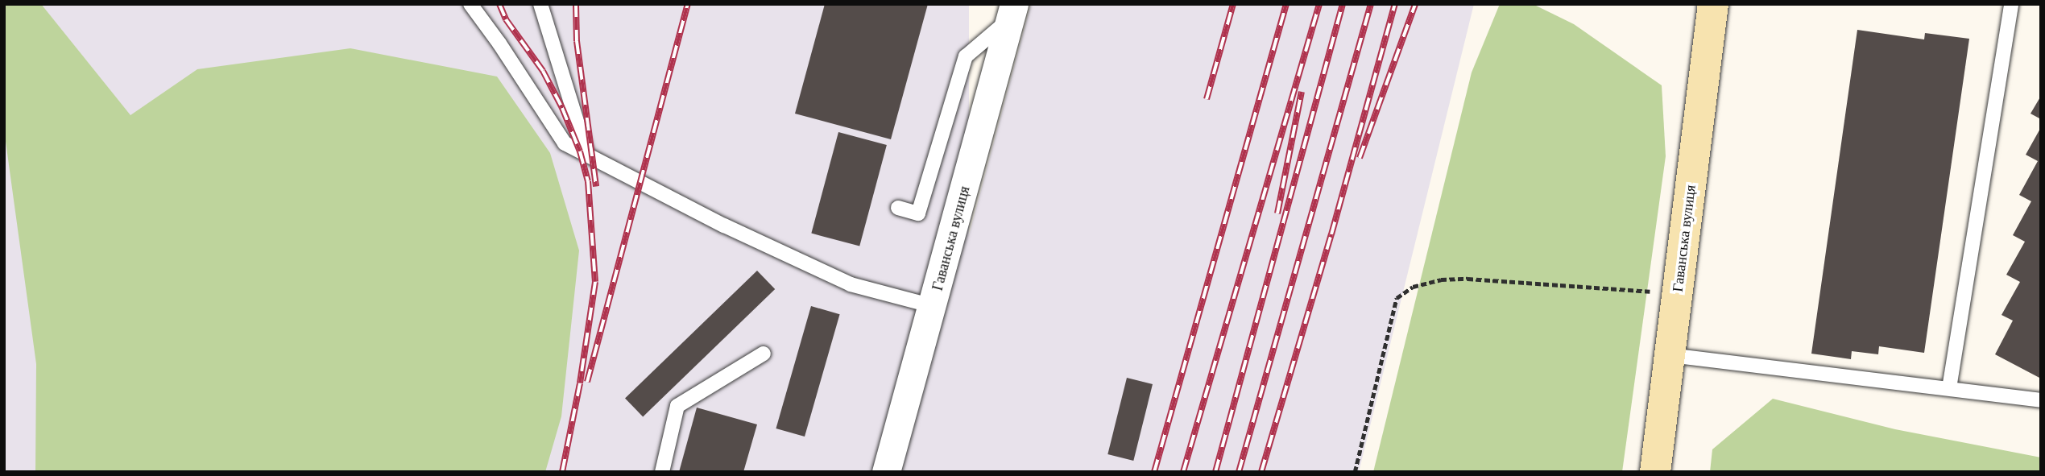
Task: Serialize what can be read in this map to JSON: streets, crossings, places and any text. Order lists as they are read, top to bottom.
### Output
{
  "streets": {
    "main road": ["Гаванська вулиця"]
  }
}
